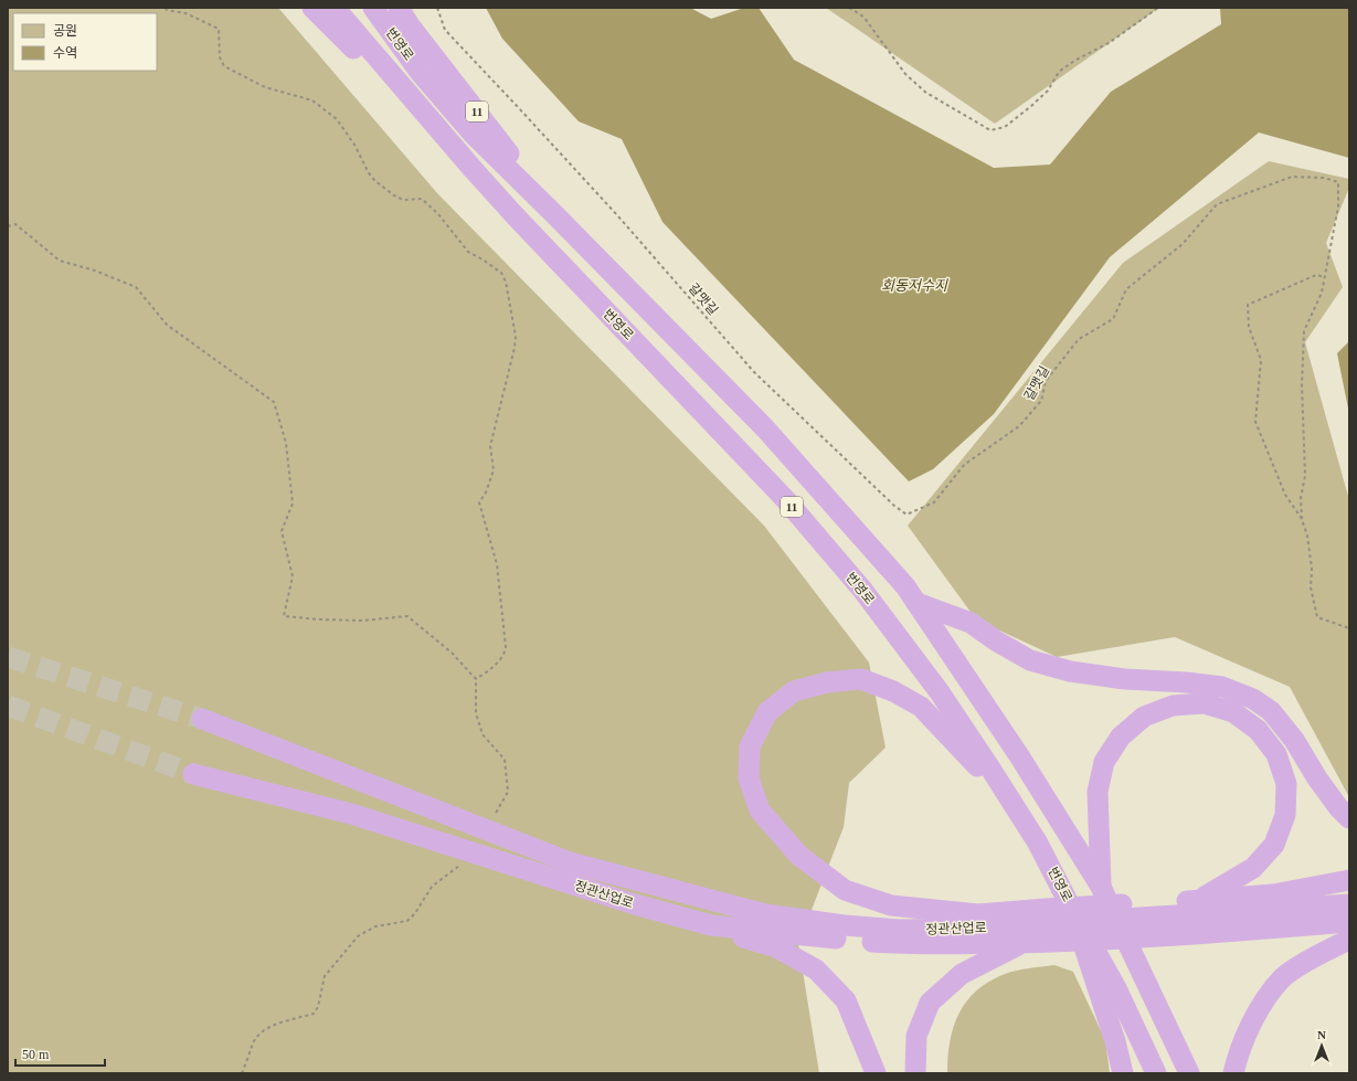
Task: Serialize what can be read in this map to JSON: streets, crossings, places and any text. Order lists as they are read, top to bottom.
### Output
{
  "streets": {
    "highway": ["번영로", "11", "정관산업로"],
    "path": ["갈맷길"]
  },
  "water": ["회동저수지"],
  "legend": ["공원", "수역"],
  "scale_bar": "50 m",
  "north": "top"
}
